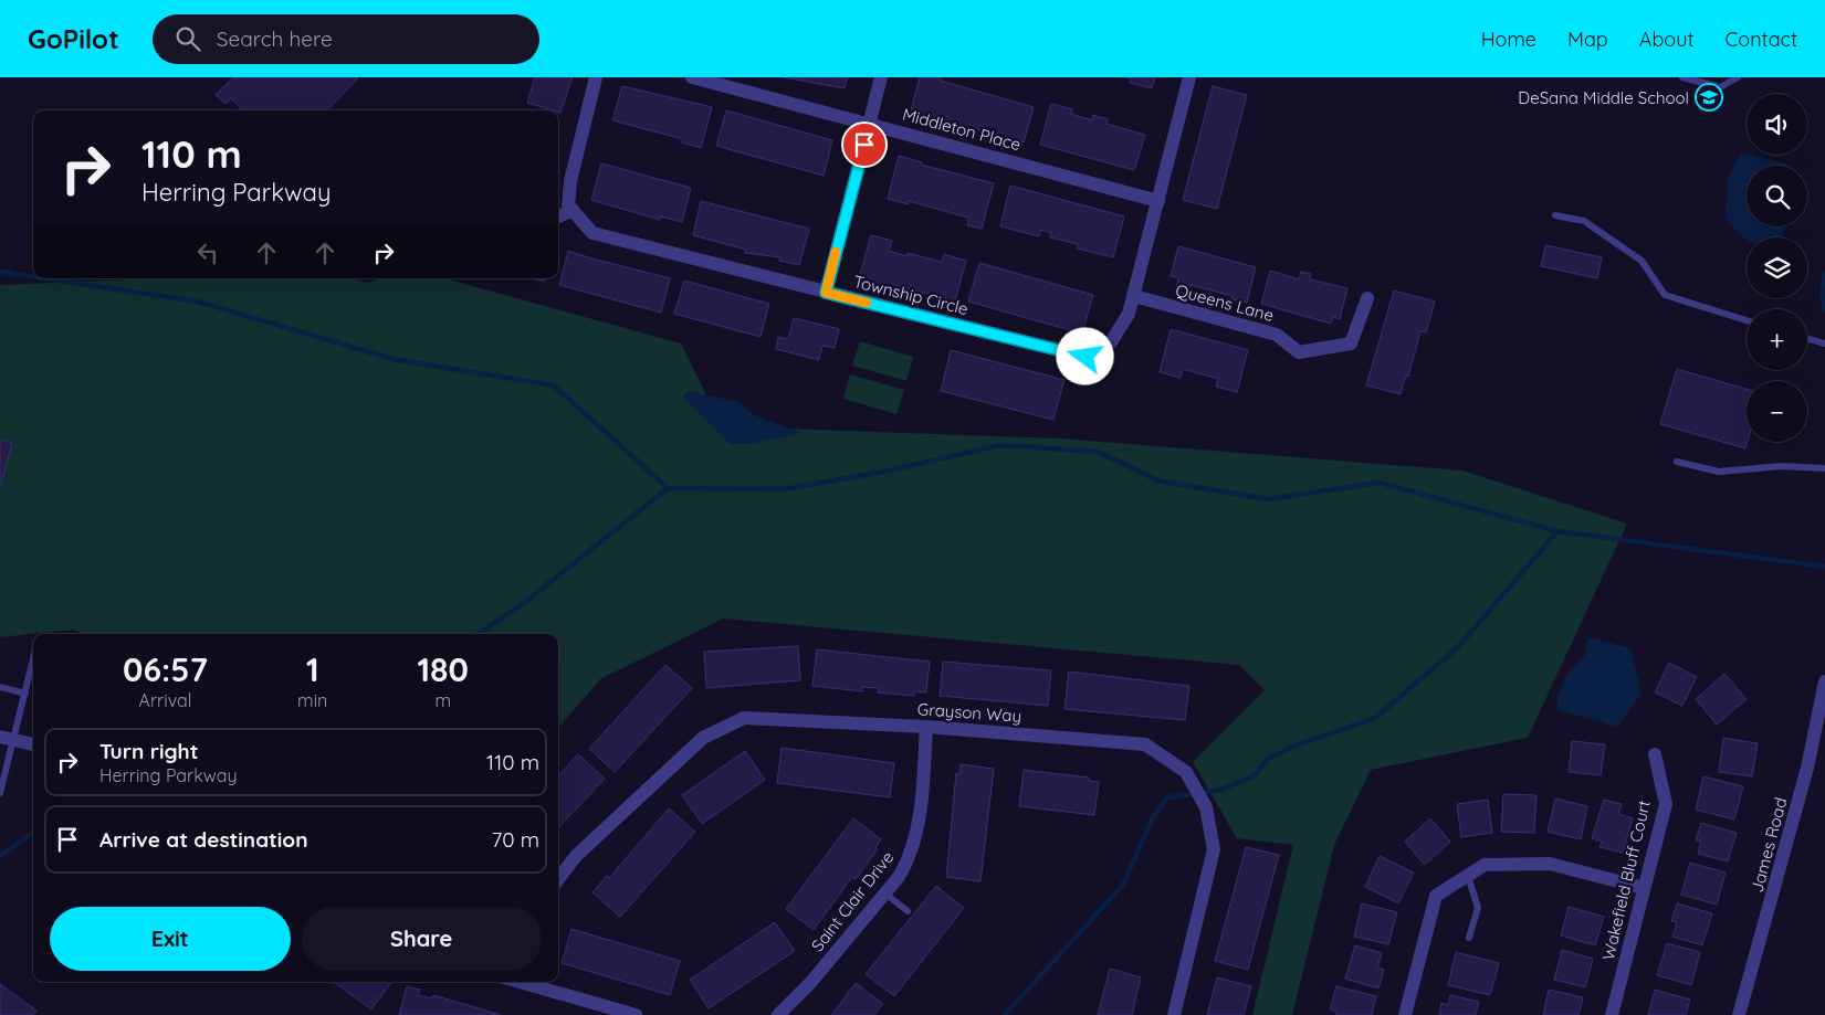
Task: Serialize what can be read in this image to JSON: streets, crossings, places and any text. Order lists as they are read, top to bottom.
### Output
{
  "streets": {
    "street": [
      "Middleton Place",
      "Township Circle",
      "Queens Lane",
      "Grayson Way",
      "James Road",
      "Wakefield Bluff Court",
      "Saint Clair Drive"
    ]
  },
  "crossings": [
    ["Middleton Place", "Township Circle"],
    ["Township Circle", "Queens Lane"],
    ["Grayson Way", "Saint Clair Drive"]
  ],
  "places": {
    "school or university": ["DeSana Middle School"]
  },
  "page": {
    "header": "GoPilot",
    "search": "Search here",
    "nav": [
      "Home",
      "Map",
      "About",
      "Contact"
    ],
    "map_buttons": ["+", "−"],
    "turn": ["110 m", "Herring Parkway"],
    "eta": [
      "06:57",
      "Arrival",
      "1",
      "min",
      "180",
      "m"
    ],
    "list": [
      {
        "name": "Turn right",
        "note": "Herring Parkway",
        "value": "110 m"
      },
      {
        "name": "Arrive at destination",
        "value": "70 m"
      }
    ],
    "buttons": ["Exit", "Share"]
  }
}
